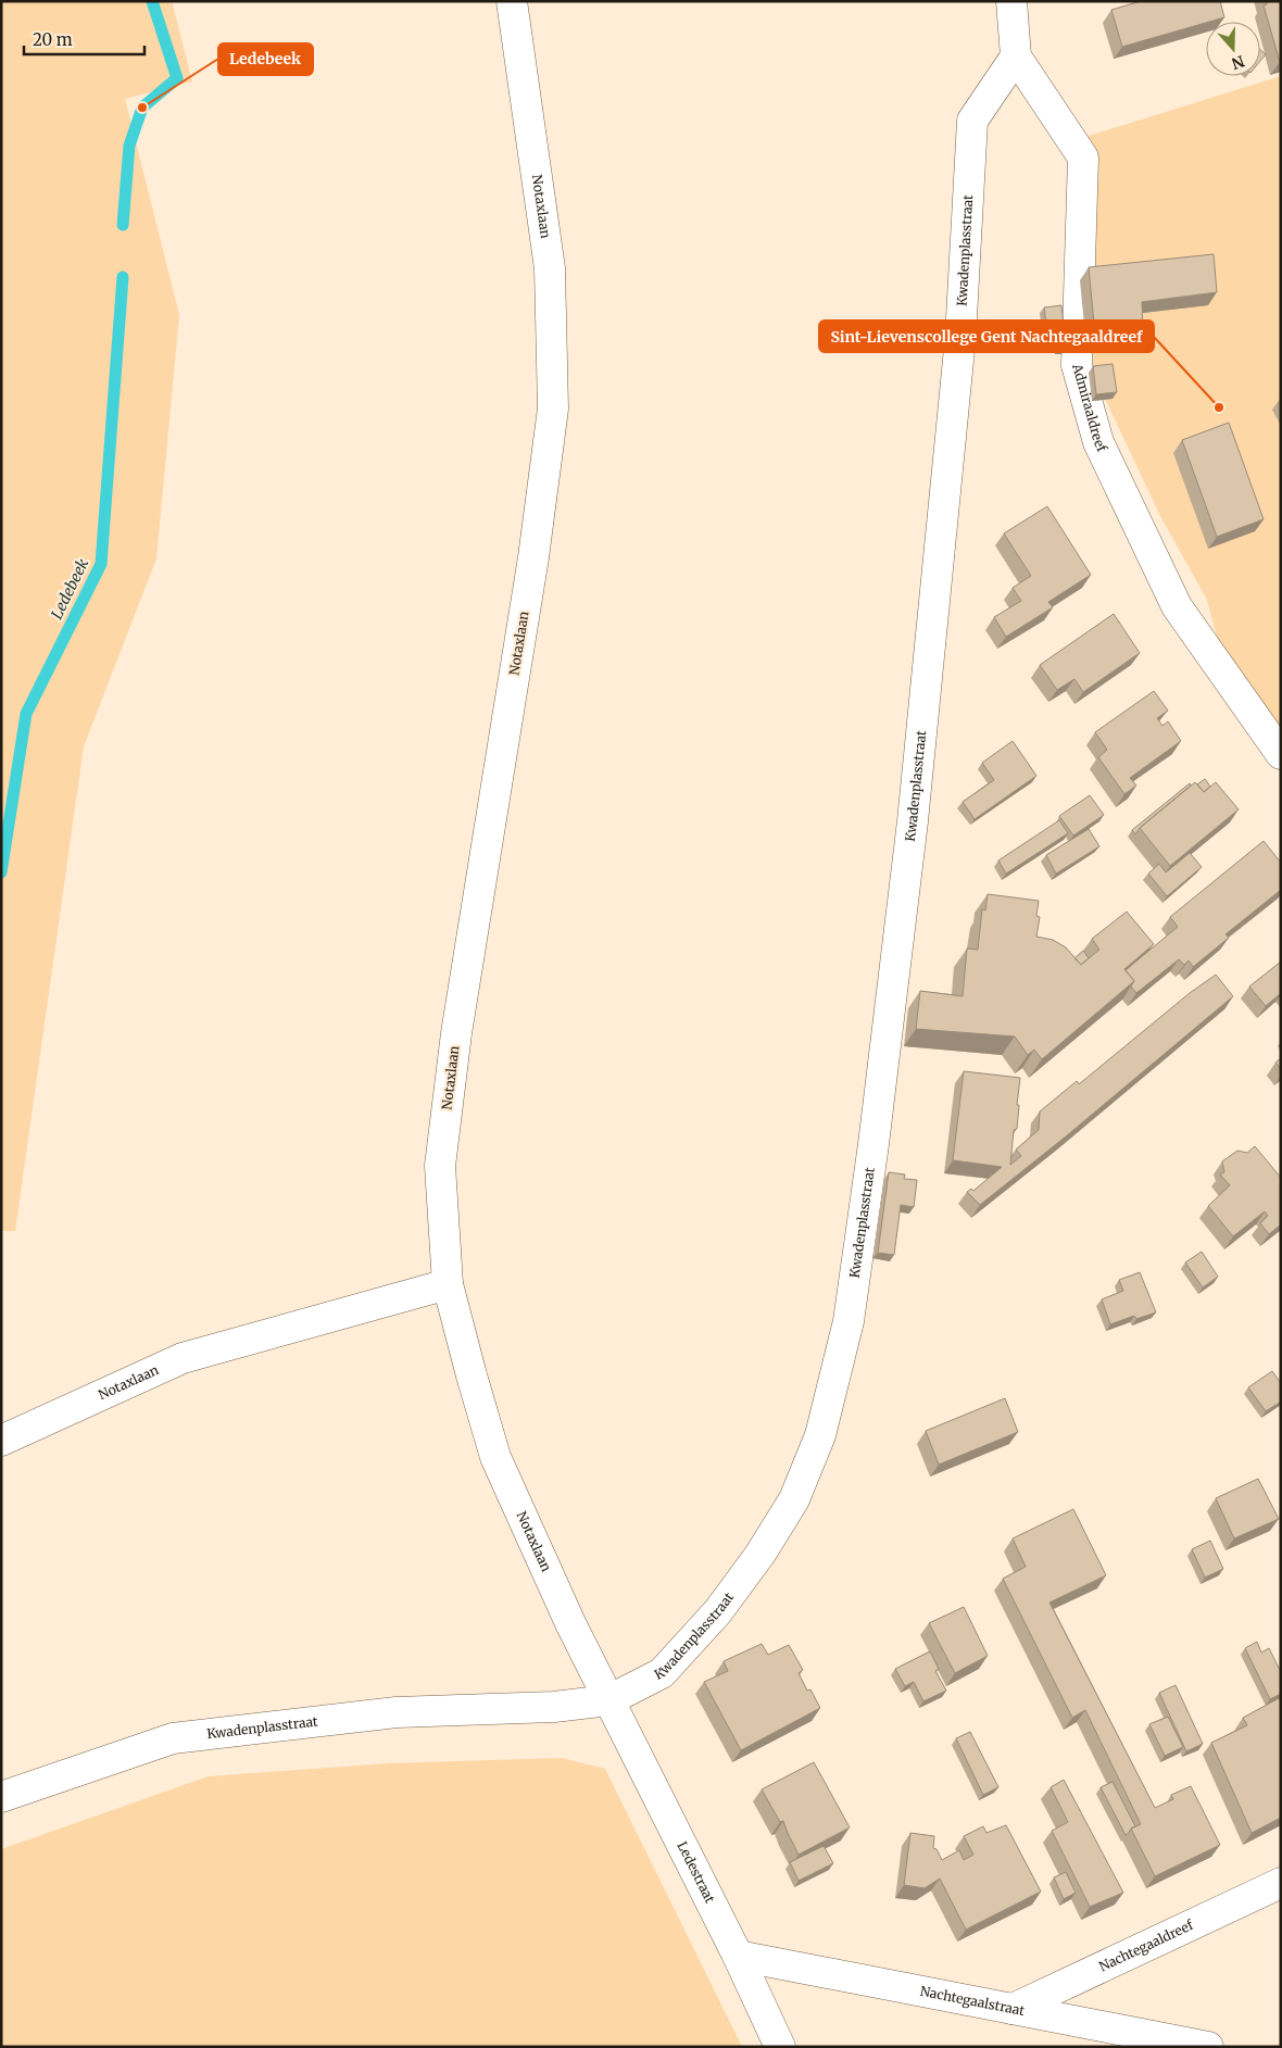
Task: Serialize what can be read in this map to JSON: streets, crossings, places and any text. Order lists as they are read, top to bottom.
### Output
{
  "streets": {
    "street": [
      "Notaxlaan",
      "Kwadenplasstraat",
      "Admiraaldreef",
      "Ledestraat",
      "Nachtegaaldreef",
      "Nachtegaalstraat"
    ]
  },
  "crossings": [
    ["Notaxlaan", "Kwadenplasstraat"],
    ["Notaxlaan", "Ledestraat"],
    ["Kwadenplasstraat", "Admiraaldreef"],
    ["Kwadenplasstraat", "Ledestraat"],
    ["Ledestraat", "Nachtegaalstraat"],
    ["Nachtegaaldreef", "Nachtegaalstraat"]
  ],
  "water": ["Ledebeek"],
  "places": ["Ledebeek", "Sint-Lievenscollege Gent Nachtegaaldreef"],
  "scale_bar": "20 m",
  "north": "bottom"
}
